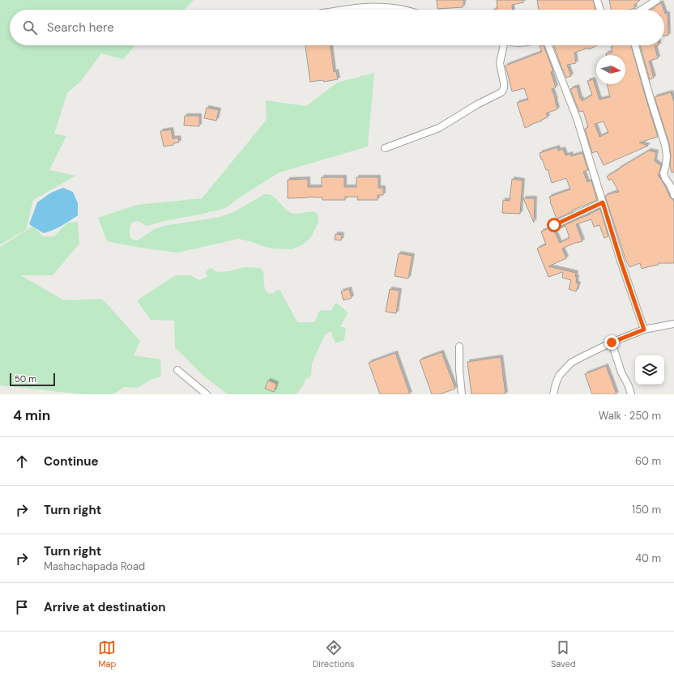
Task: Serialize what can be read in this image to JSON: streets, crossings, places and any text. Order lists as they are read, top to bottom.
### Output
{
  "scale_bar": "50 m",
  "north": "right",
  "page": {
    "search": "Search here",
    "scale": "50 m",
    "heading": ["4 min", "Walk · 250 m"],
    "list": [
      ["Continue", "60 m"],
      ["Turn right", "150 m"],
      ["Turn right", "Mashachapada Road", "40 m"],
      "Arrive at destination"
    ],
    "nav": ["Map", "Directions", "Saved"]
  }
}
